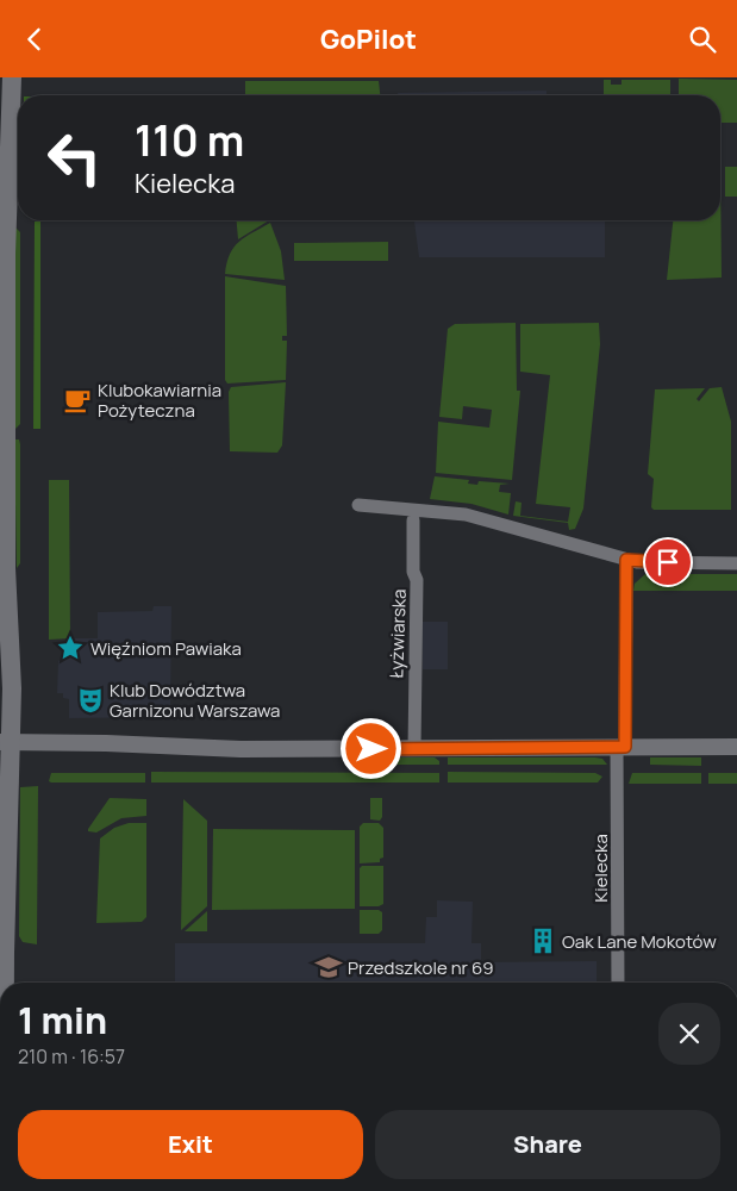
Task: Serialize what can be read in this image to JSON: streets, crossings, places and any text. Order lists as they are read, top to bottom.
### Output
{
  "streets": {
    "street": ["Łyżwiarska", "Kielecka"]
  },
  "places": {
    "cafe": ["Klubokawiarnia Pożyteczna"],
    "place": ["Więźniom Pawiaka"],
    "theatre": ["Klub Dowództwa Garnizonu Warszawa"],
    "building": ["Oak Lane Mokotów"],
    "school or university": ["Przedszkole nr 69"]
  },
  "page": {
    "header": "GoPilot",
    "turn": ["110 m", "Kielecka"],
    "heading": ["1 min", "210 m · 16:57"],
    "buttons": ["Exit", "Share"]
  }
}
